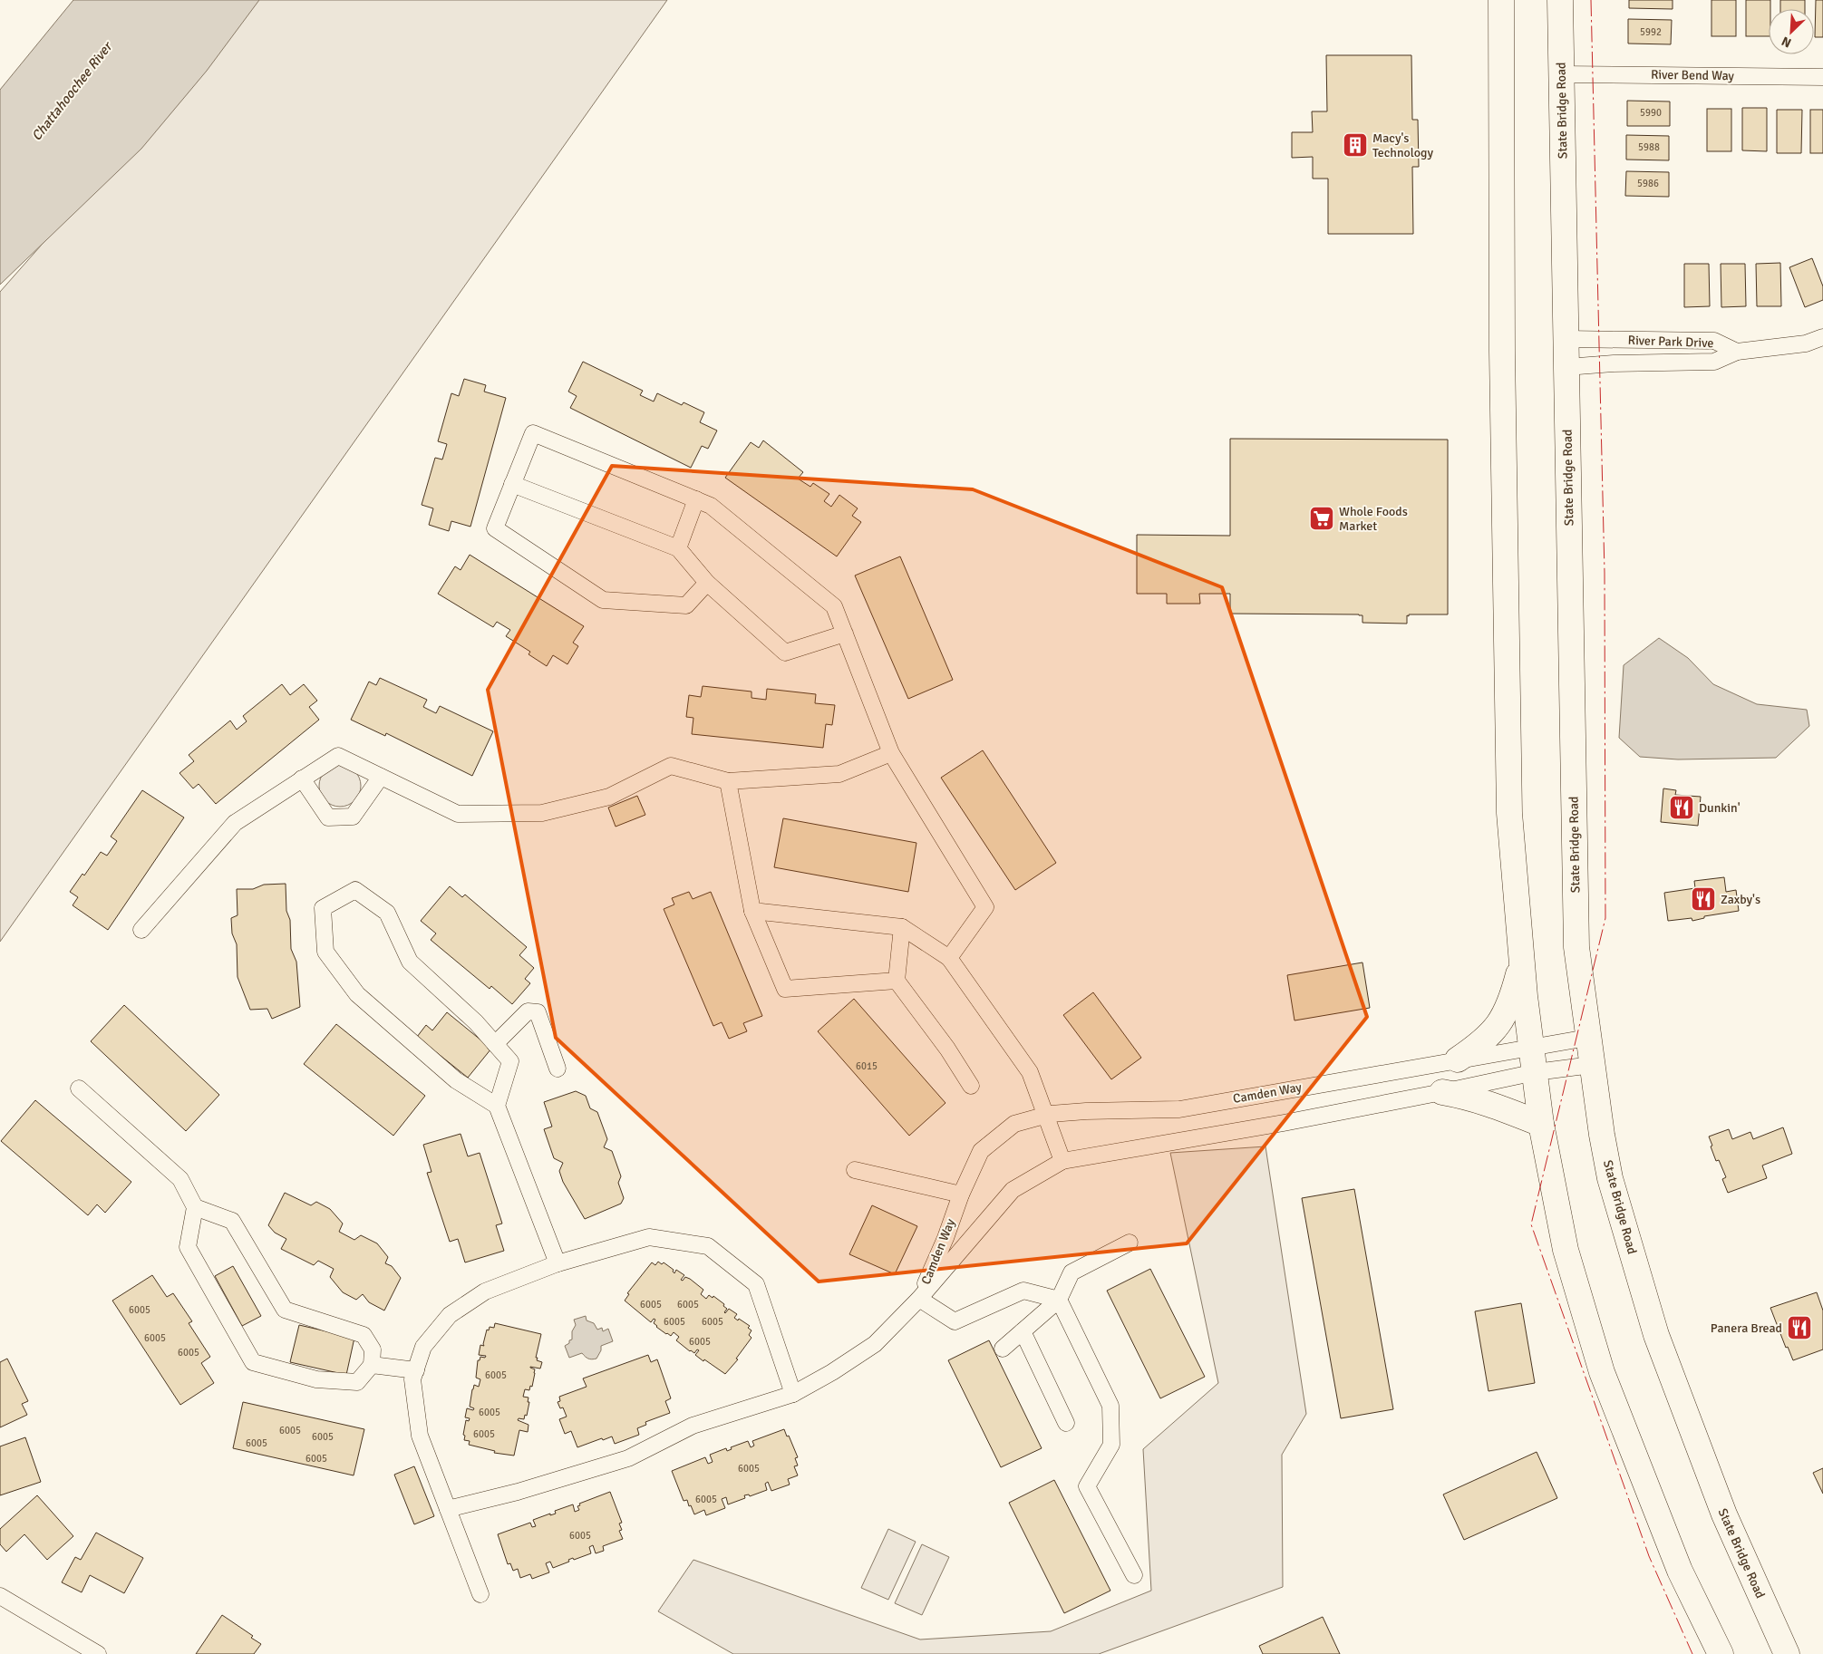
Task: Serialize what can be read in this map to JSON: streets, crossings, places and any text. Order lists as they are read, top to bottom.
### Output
{
  "streets": {
    "highway": ["State Bridge Road"],
    "street": ["River Bend Way", "River Park Drive", "Camden Way"]
  },
  "crossings": [
    ["River Bend Way", "State Bridge Road"],
    ["State Bridge Road", "River Park Drive"],
    ["State Bridge Road", "Camden Way"]
  ],
  "water": ["Chattahoochee River"],
  "places": {
    "building": ["Macy's Technology"],
    "supermarket": ["Whole Foods Market"],
    "restaurant": ["Dunkin'", "Zaxby's", "Panera Bread"]
  },
  "house_numbers": [
    "5992",
    "5990",
    "5988",
    "5986",
    "6015",
    "6005",
    "6005",
    "6005",
    "6005",
    "6005",
    "6005",
    "6005",
    "6005",
    "6005",
    "6005",
    "6005",
    "6005",
    "6005",
    "6005",
    "6005",
    "6005",
    "6005",
    "6005"
  ],
  "north": "bottom left"
}
